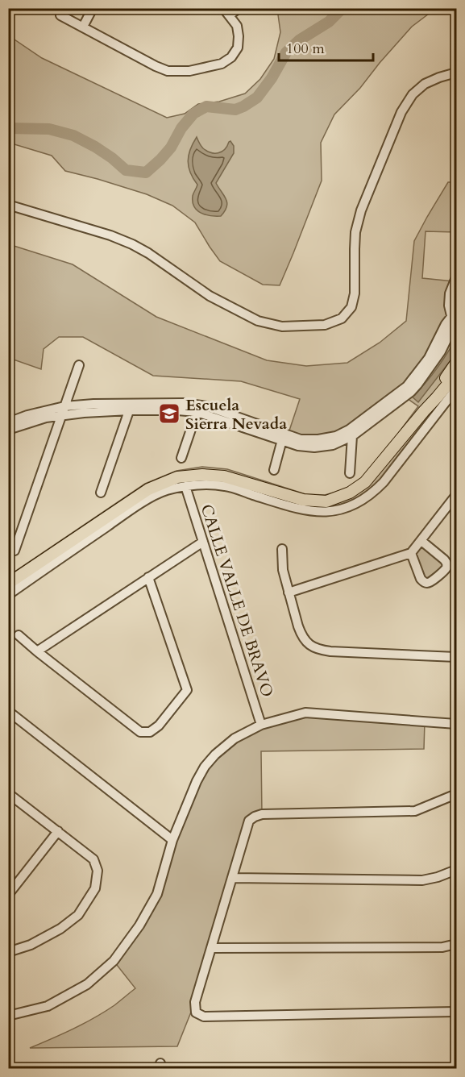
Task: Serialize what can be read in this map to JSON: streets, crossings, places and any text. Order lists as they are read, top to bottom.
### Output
{
  "streets": {
    "street": ["CALLE VALLE DE BRAVO"]
  },
  "places": {
    "school or university": ["Escuela Sierra Nevada"]
  },
  "scale_bar": "100 m"
}
